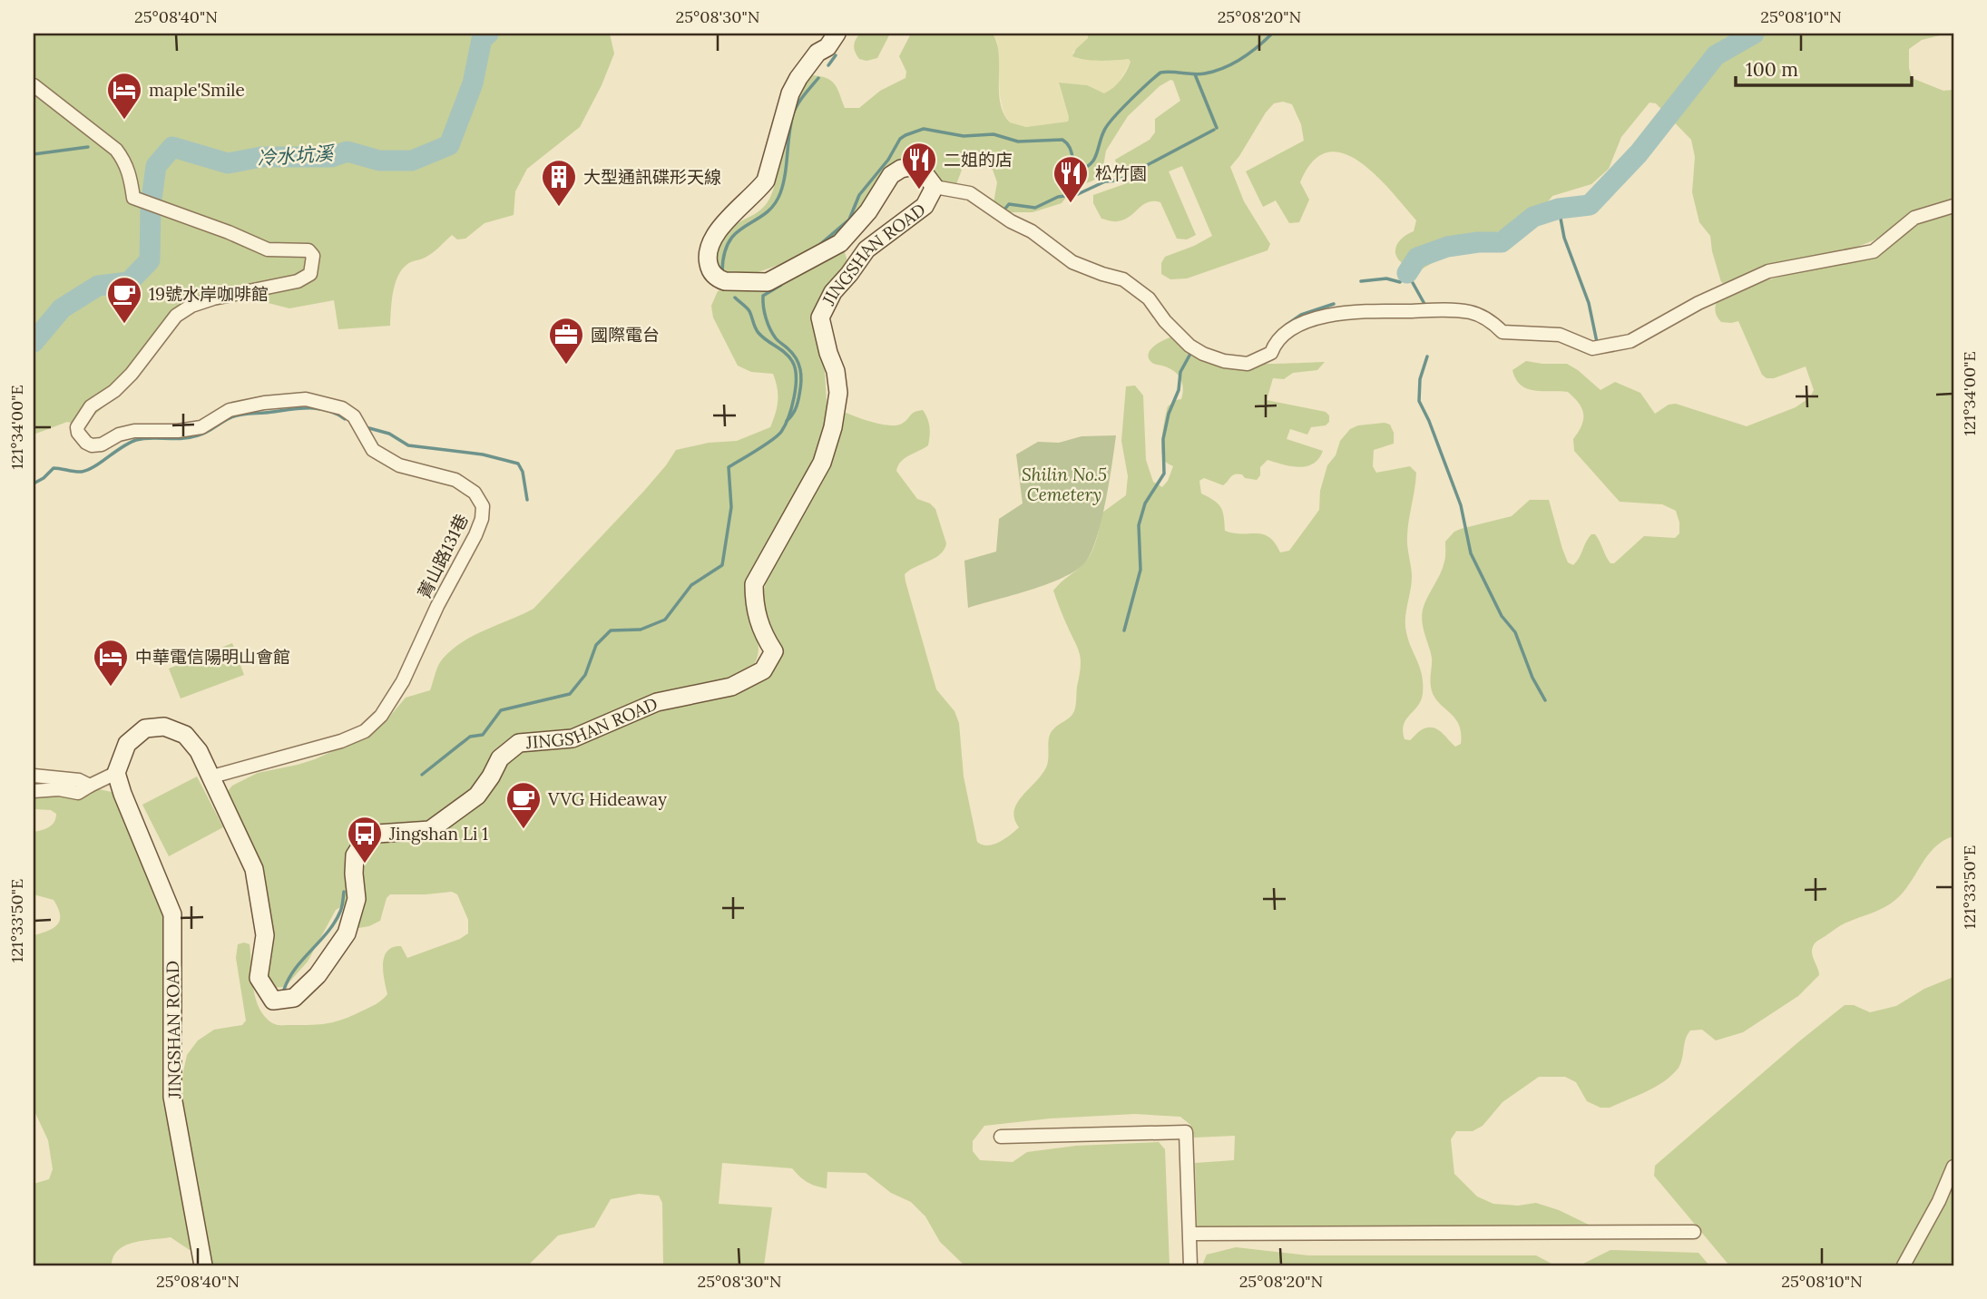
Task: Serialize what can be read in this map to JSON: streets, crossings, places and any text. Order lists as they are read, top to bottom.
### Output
{
  "streets": {
    "street": ["JINGSHAN ROAD", "菁山路131巷"]
  },
  "crossings": [
    ["JINGSHAN ROAD", "菁山路131巷"]
  ],
  "water": ["冷水坑溪"],
  "parks": ["Shilin No.5 Cemetery"],
  "places": {
    "hotel": ["maple'Smile", "中華電信陽明山會館"],
    "restaurant": ["二姐的店", "松竹園"],
    "building": ["大型通訊碟形天線"],
    "cafe": ["19號水岸咖啡館", "VVG Hideaway"],
    "office": ["國際電台"],
    "bus stop": ["Jingshan Li 1"]
  },
  "scale_bar": "100 m",
  "coordinates": [
    "25°08'40\"N",
    "25°08'30\"N",
    "25°08'20\"N",
    "25°08'10\"N",
    "121°34'00\"E",
    "121°33'50\"E"
  ]
}
